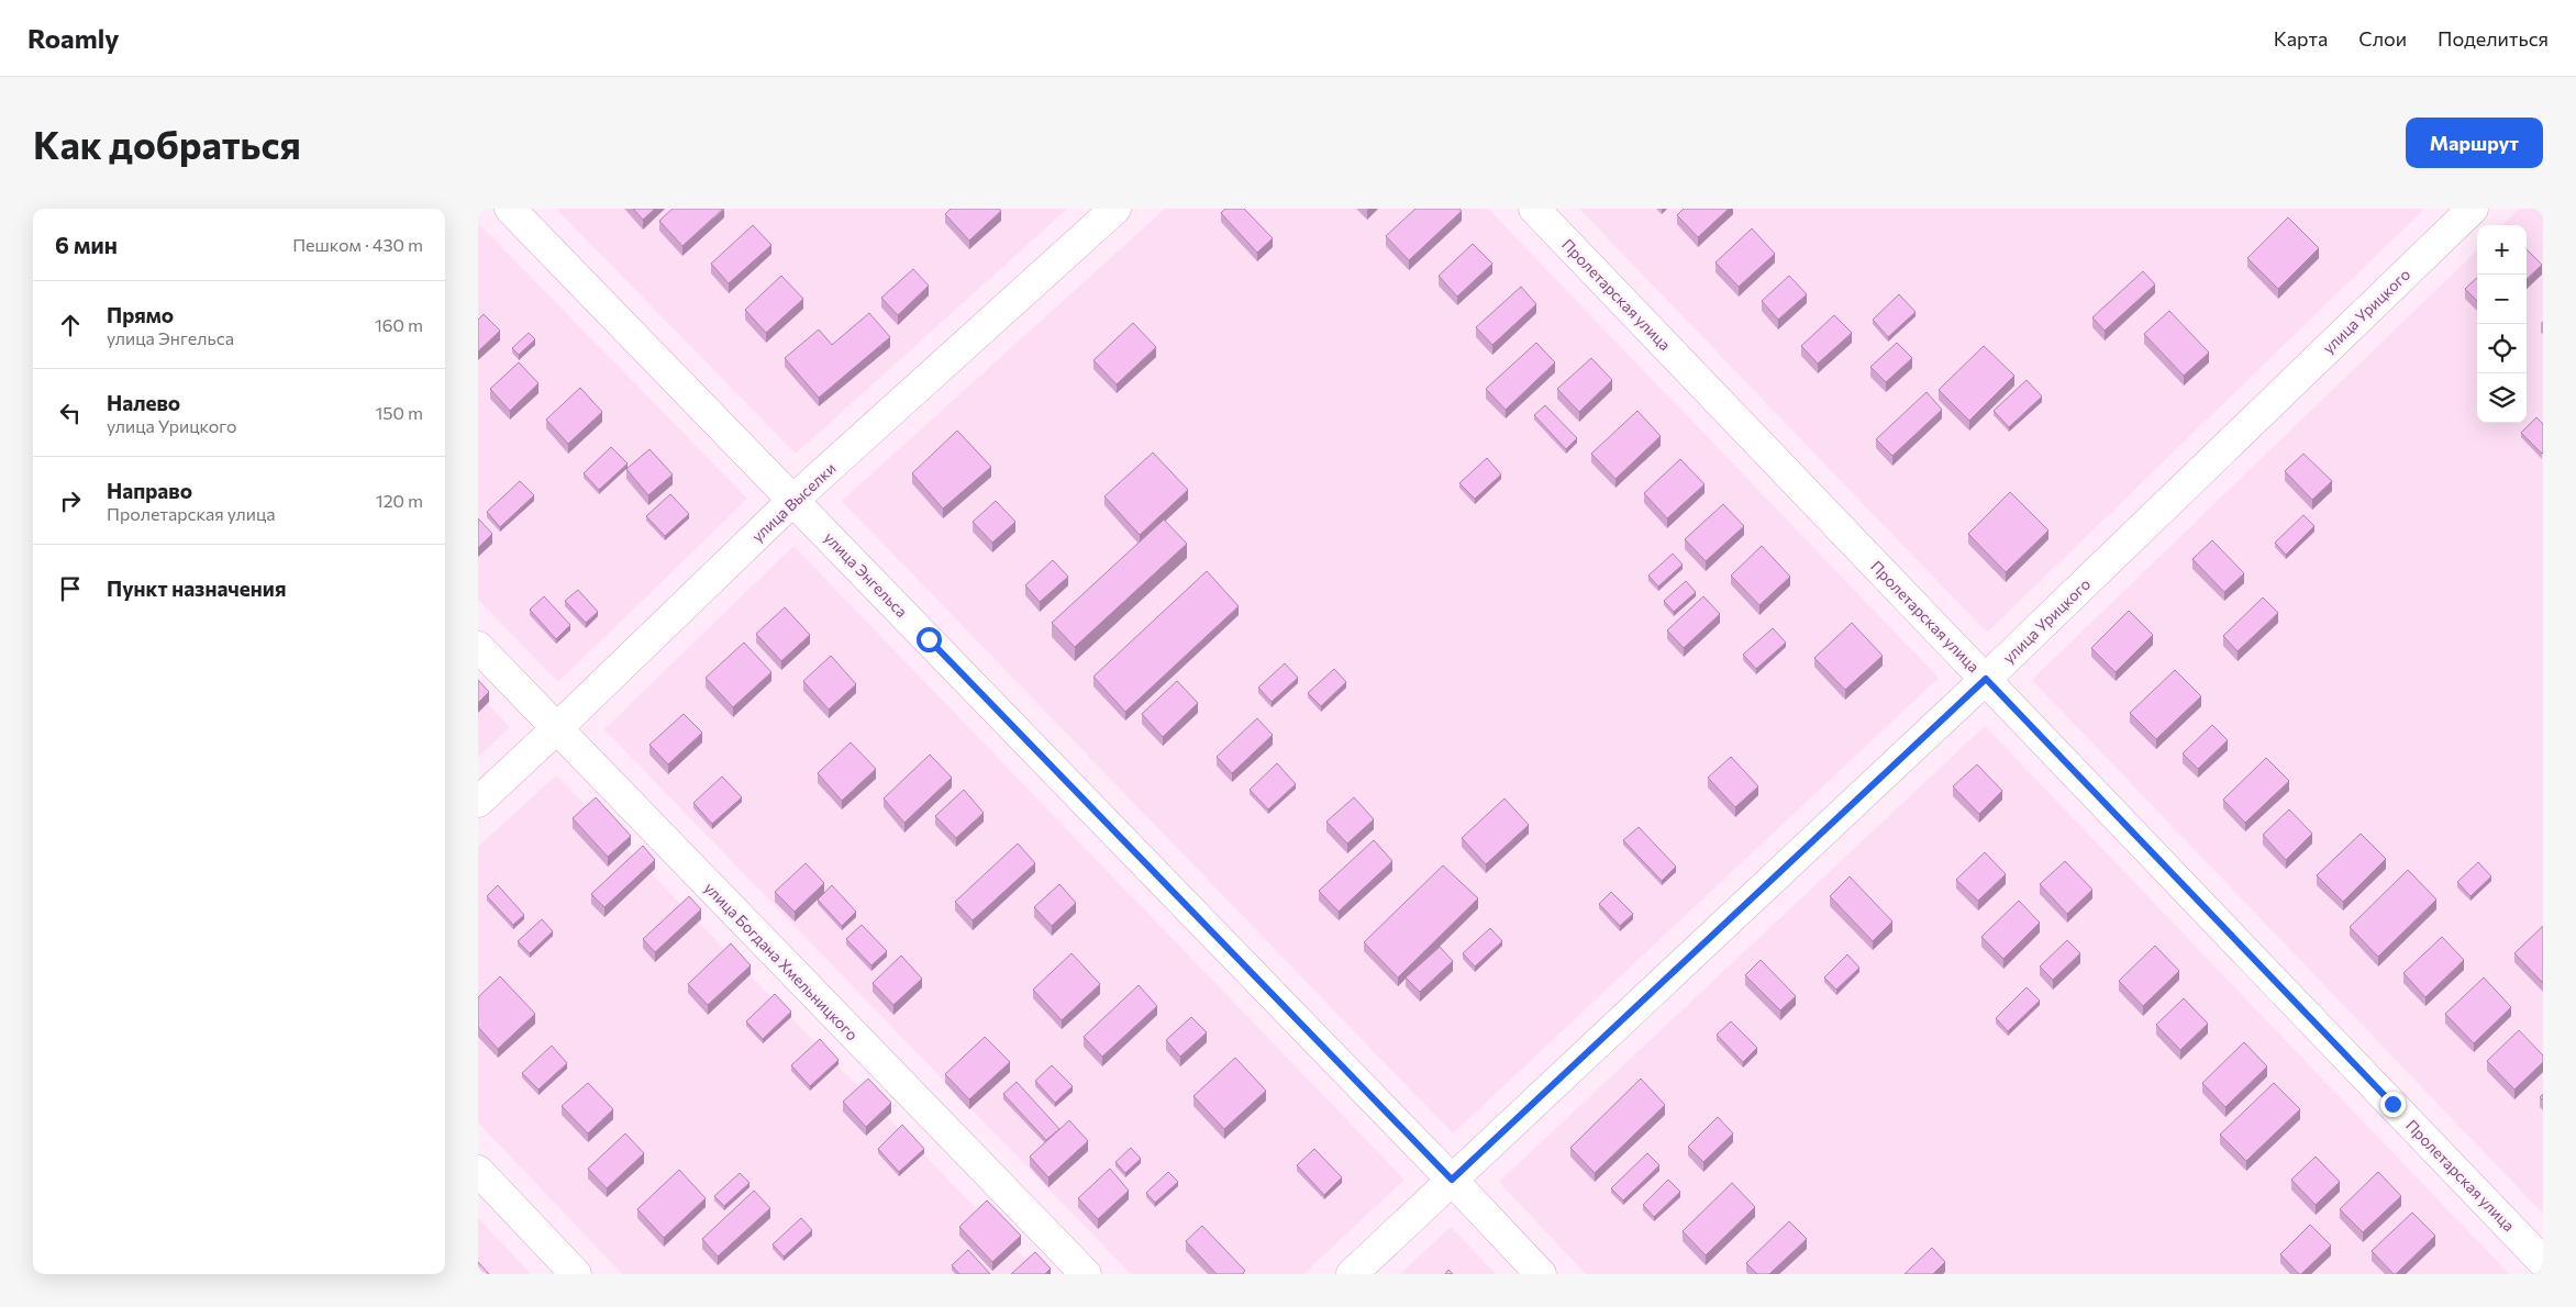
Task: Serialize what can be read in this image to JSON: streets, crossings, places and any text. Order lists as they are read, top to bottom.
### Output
{
  "streets": {
    "street": [
      "Пролетарская улица",
      "улица Урицкого",
      "улица Выселки",
      "улица Энгельса",
      "улица Богдана Хмельницкого"
    ]
  },
  "crossings": [
    ["Пролетарская улица", "улица Урицкого"],
    ["улица Урицкого", "улица Энгельса"],
    ["улица Выселки", "улица Энгельса"],
    ["улица Выселки", "улица Богдана Хмельницкого"]
  ],
  "page": {
    "header": "Roamly",
    "nav": ["Карта", "Слои", "Поделиться"],
    "buttons": "Маршрут",
    "title": "Как добраться",
    "heading": ["6 мин", "Пешком · 430 m"],
    "map_buttons": ["+", "−"],
    "list": [
      ["Прямо", "улица Энгельса", "160 m"],
      ["Налево", "улица Урицкого", "150 m"],
      ["Направо", "Пролетарская улица", "120 m"],
      "Пункт назначения"
    ]
  }
}
